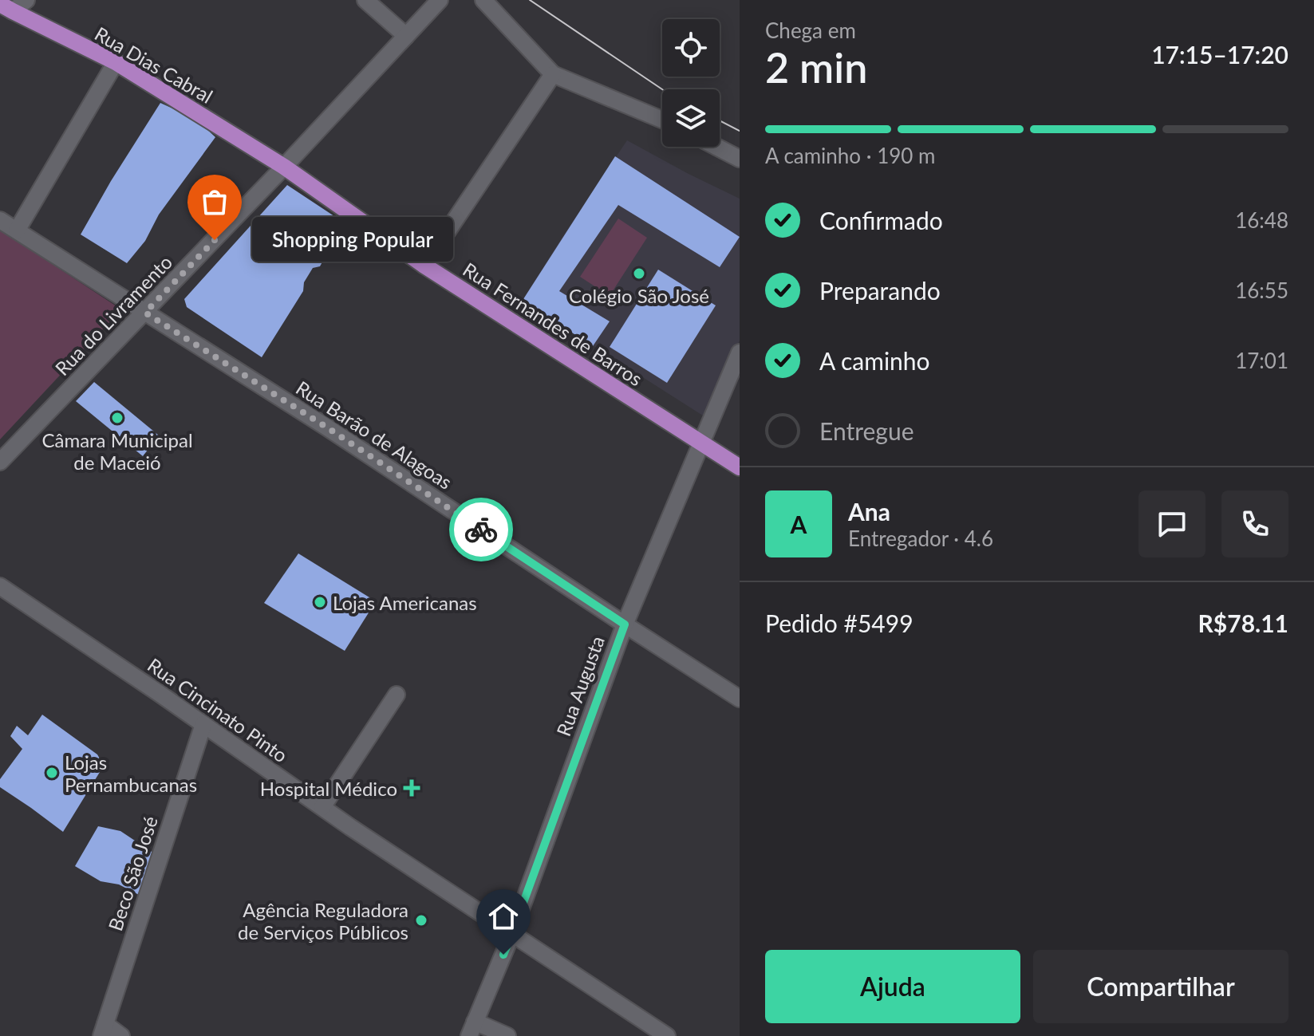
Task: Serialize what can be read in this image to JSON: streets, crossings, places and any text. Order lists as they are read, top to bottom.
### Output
{
  "streets": {
    "main road": ["Rua Dias Cabral", "Rua Fernandes de Barros"],
    "street": [
      "Rua do Livramento",
      "Rua Barão de Alagoas",
      "Rua Augusta",
      "Rua Cincinato Pinto",
      "Beco São José"
    ]
  },
  "crossings": [
    ["Rua Dias Cabral", "Rua do Livramento"],
    ["Rua Dias Cabral", "Rua Fernandes de Barros"],
    ["Rua do Livramento", "Rua Fernandes de Barros"],
    ["Rua do Livramento", "Rua Barão de Alagoas"],
    ["Rua Fernandes de Barros", "Rua Augusta"],
    ["Rua Barão de Alagoas", "Rua Augusta"],
    ["Rua Augusta", "Rua Cincinato Pinto"],
    ["Rua Cincinato Pinto", "Beco São José"]
  ],
  "places": {
    "other": [
      "Shopping Popular",
      "Colégio São José",
      "Câmara Municipal de Maceió",
      "Lojas Americanas",
      "Lojas Pernambucanas",
      "Agência Reguladora de Serviços Públicos"
    ],
    "health": ["Hospital Médico"]
  },
  "page": {
    "heading": ["2 min", "Chega em", "17:15–17:20"],
    "panel": [
      "Ana",
      "Entregador · 4.6",
      "Pedido #5499",
      "R$78.11"
    ],
    "bar": "A caminho · 190 m",
    "list": [
      ["Confirmado", "16:48"],
      ["Preparando", "16:55"],
      ["A caminho", "17:01"],
      "Entregue"
    ],
    "bubble": "Shopping Popular",
    "round": "A",
    "buttons": ["Ajuda", "Compartilhar"]
  }
}
